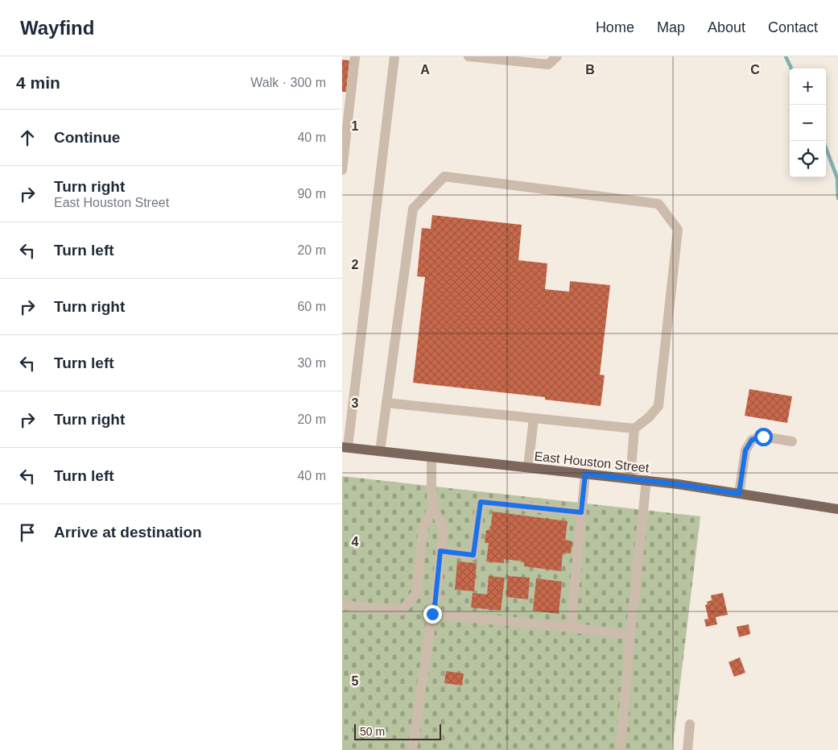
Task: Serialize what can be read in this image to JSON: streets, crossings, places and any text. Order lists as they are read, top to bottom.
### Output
{
  "streets": {
    "main road": ["East Houston Street"]
  },
  "scale_bar": "50 m",
  "page": {
    "header": "Wayfind",
    "nav": [
      "Home",
      "Map",
      "About",
      "Contact"
    ],
    "heading": ["4 min", "Walk · 300 m"],
    "map_buttons": ["+", "−"],
    "list": [
      ["Continue", "40 m"],
      ["Turn right", "East Houston Street", "90 m"],
      ["Turn left", "20 m"],
      ["Turn right", "60 m"],
      ["Turn left", "30 m"],
      ["Turn right", "20 m"],
      ["Turn left", "40 m"],
      "Arrive at destination"
    ],
    "scale": "50 m"
  },
  "grid": {
    "columns": ["A", "B", "C"],
    "rows": [
      "1",
      "2",
      "3",
      "4",
      "5"
    ]
  }
}
